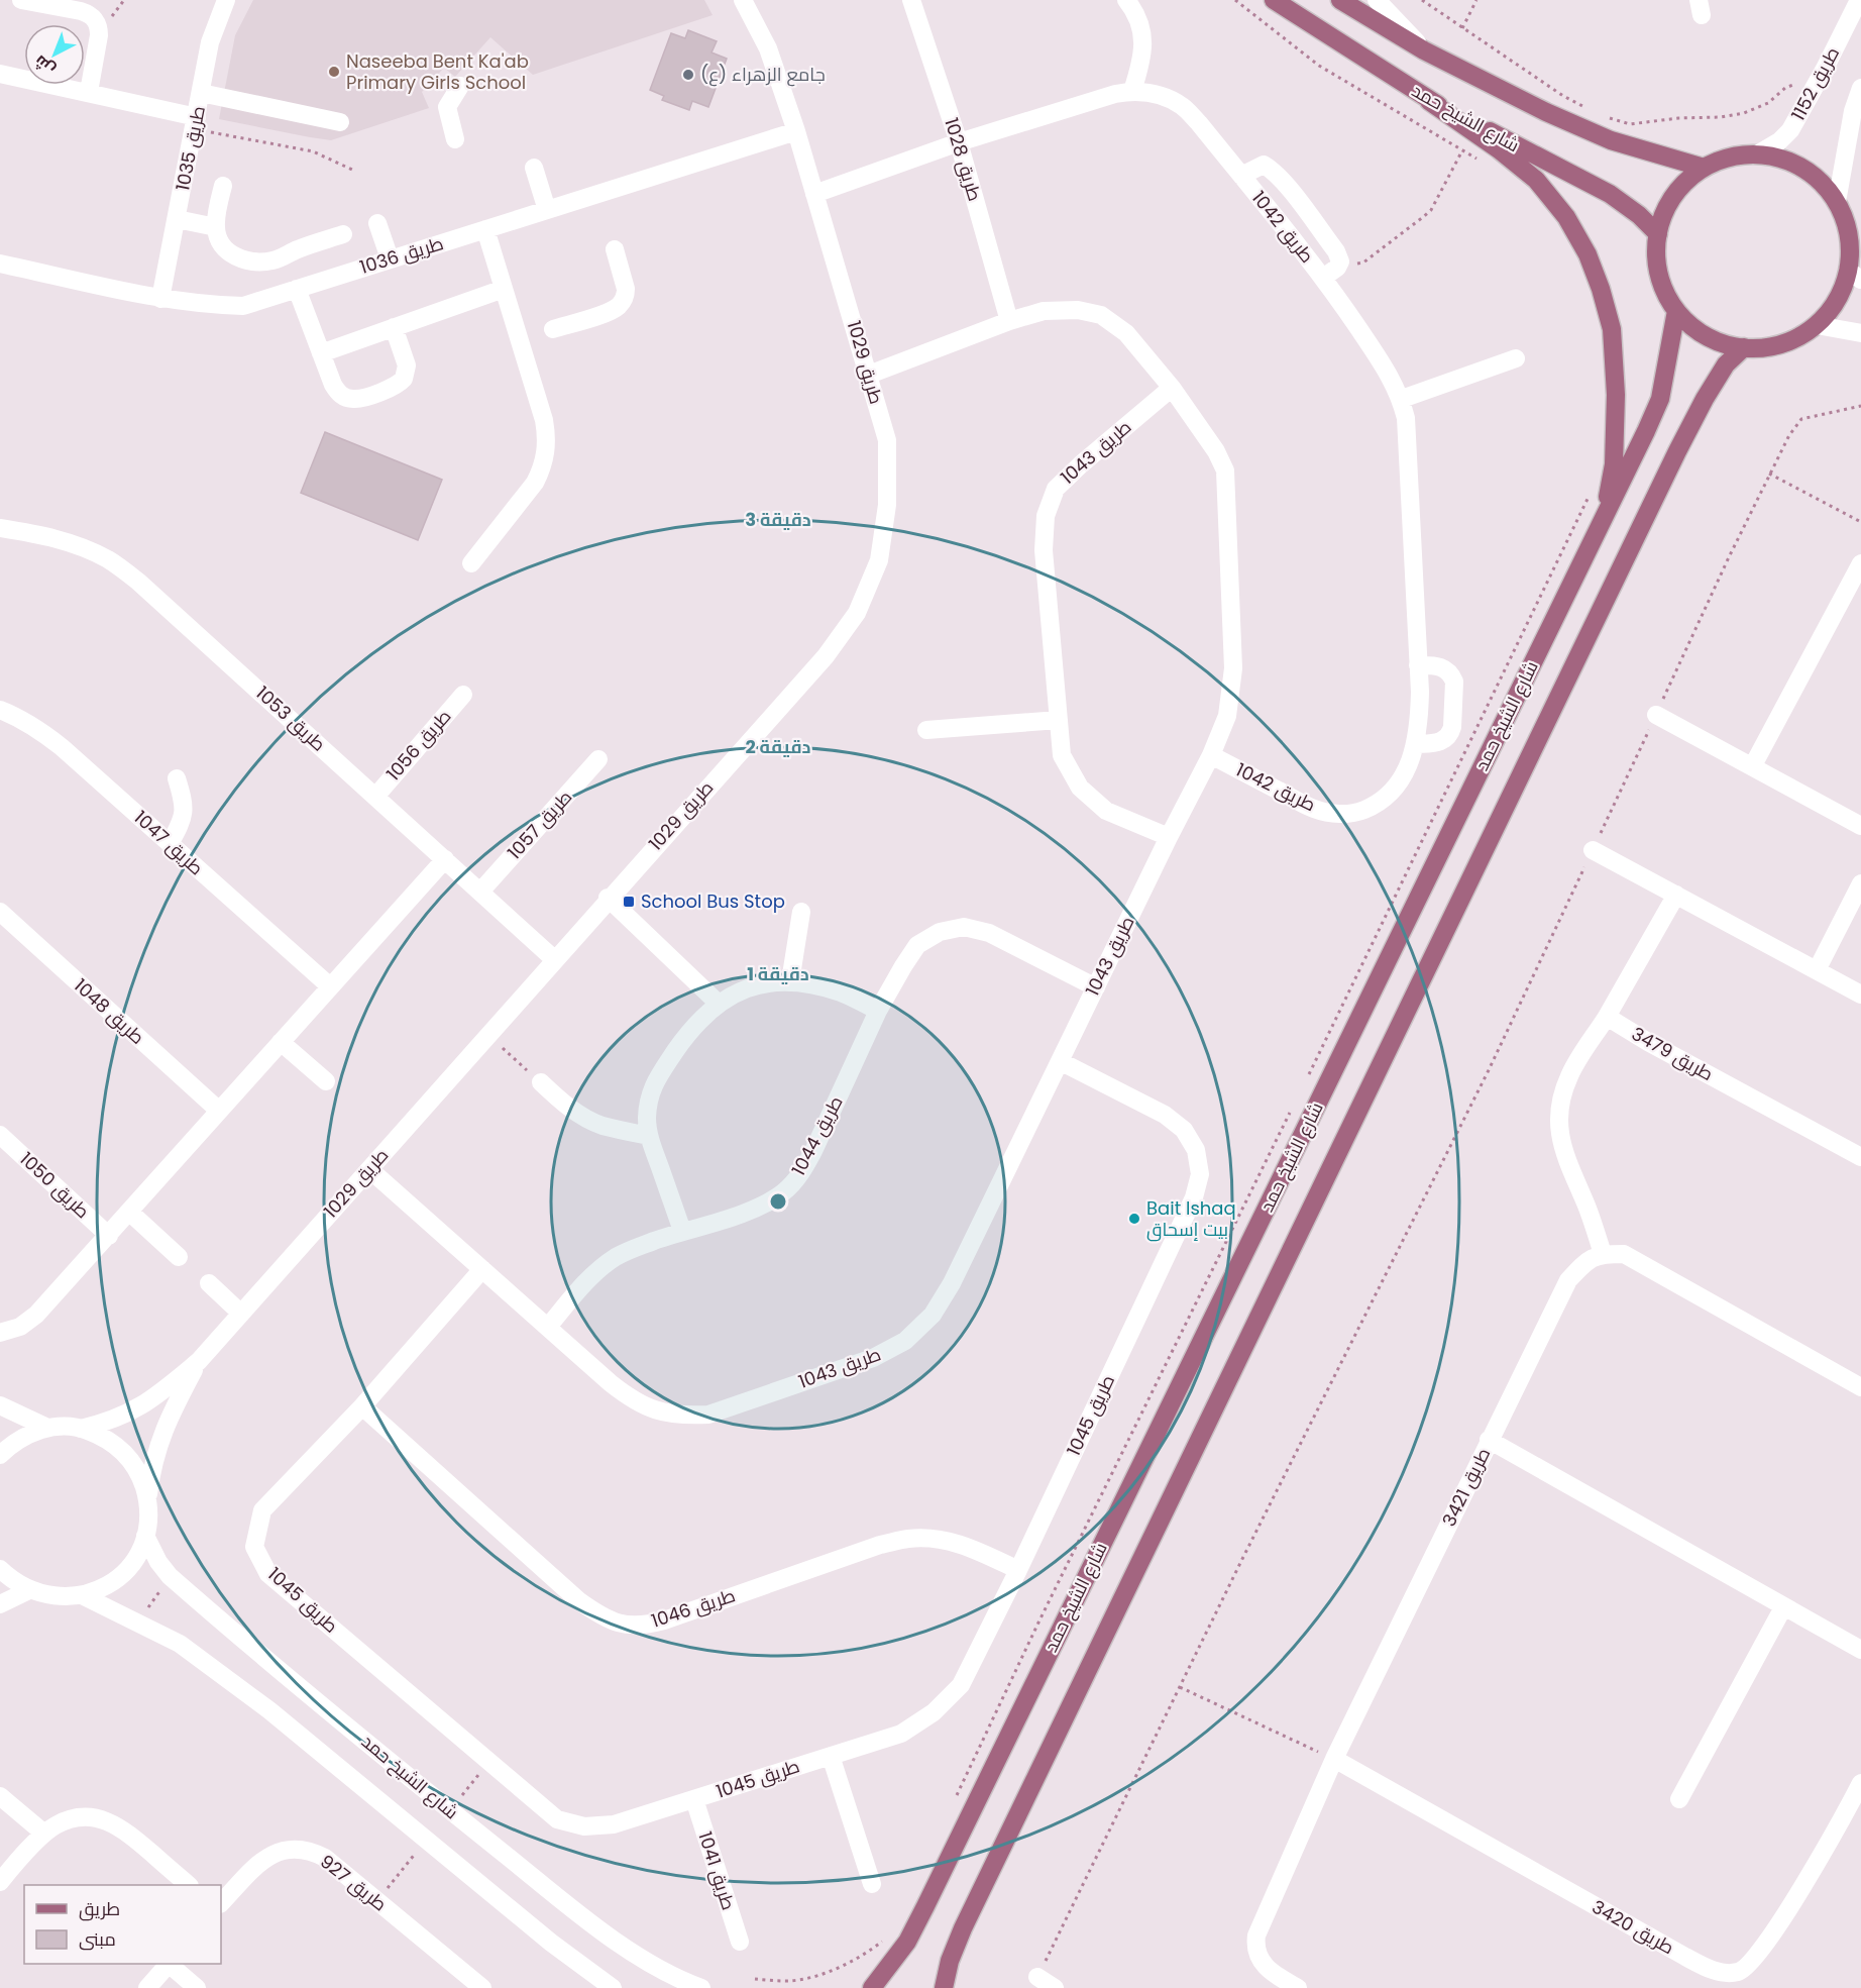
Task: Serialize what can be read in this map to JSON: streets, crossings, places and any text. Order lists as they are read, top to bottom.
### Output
{
  "streets": {
    "main road": ["شارع الشيخ حمد"],
    "street": [
      "طريق 1152",
      "طريق 1035",
      "طريق 1028",
      "طريق 1042",
      "طريق 1036",
      "طريق 1029",
      "طريق 1043",
      "طريق 1053",
      "طريق 1056",
      "طريق 1057",
      "طريق 1047",
      "طريق 1048",
      "طريق 3479",
      "طريق 1044",
      "طريق 1050",
      "طريق 1045",
      "طريق 3421",
      "طريق 1046",
      "طريق 1041",
      "طريق 927",
      "طريق 3420"
    ]
  },
  "crossings": [
    ["طريق 1152", "شارع الشيخ حمد"],
    ["شارع الشيخ حمد", "طريق 1029"],
    ["طريق 1035", "طريق 1036"],
    ["طريق 1028", "طريق 1042"],
    ["طريق 1028", "طريق 1043"],
    ["طريق 1042", "طريق 1029"],
    ["طريق 1042", "طريق 1043"],
    ["طريق 1036", "طريق 1029"],
    ["طريق 1029", "طريق 1043"],
    ["طريق 1029", "طريق 1053"],
    ["طريق 1043", "طريق 1044"],
    ["طريق 1043", "طريق 1045"],
    ["طريق 1053", "طريق 1056"],
    ["طريق 1053", "طريق 1057"],
    ["طريق 1045", "طريق 1046"],
    ["طريق 1045", "طريق 1041"],
    ["طريق 3421", "طريق 3420"]
  ],
  "places": {
    "other": ["Naseeba Bent Ka'ab Primary Girls School", "جامع الزهراء (ع)", "Bait Ishaq بيت إسحاق"],
    "transit": ["School Bus Stop"]
  },
  "legend": ["طريق", "مبنى"],
  "north": "bottom left",
  "rings": ["3 دقيقة", "2 دقيقة", "1 دقيقة"]
}
